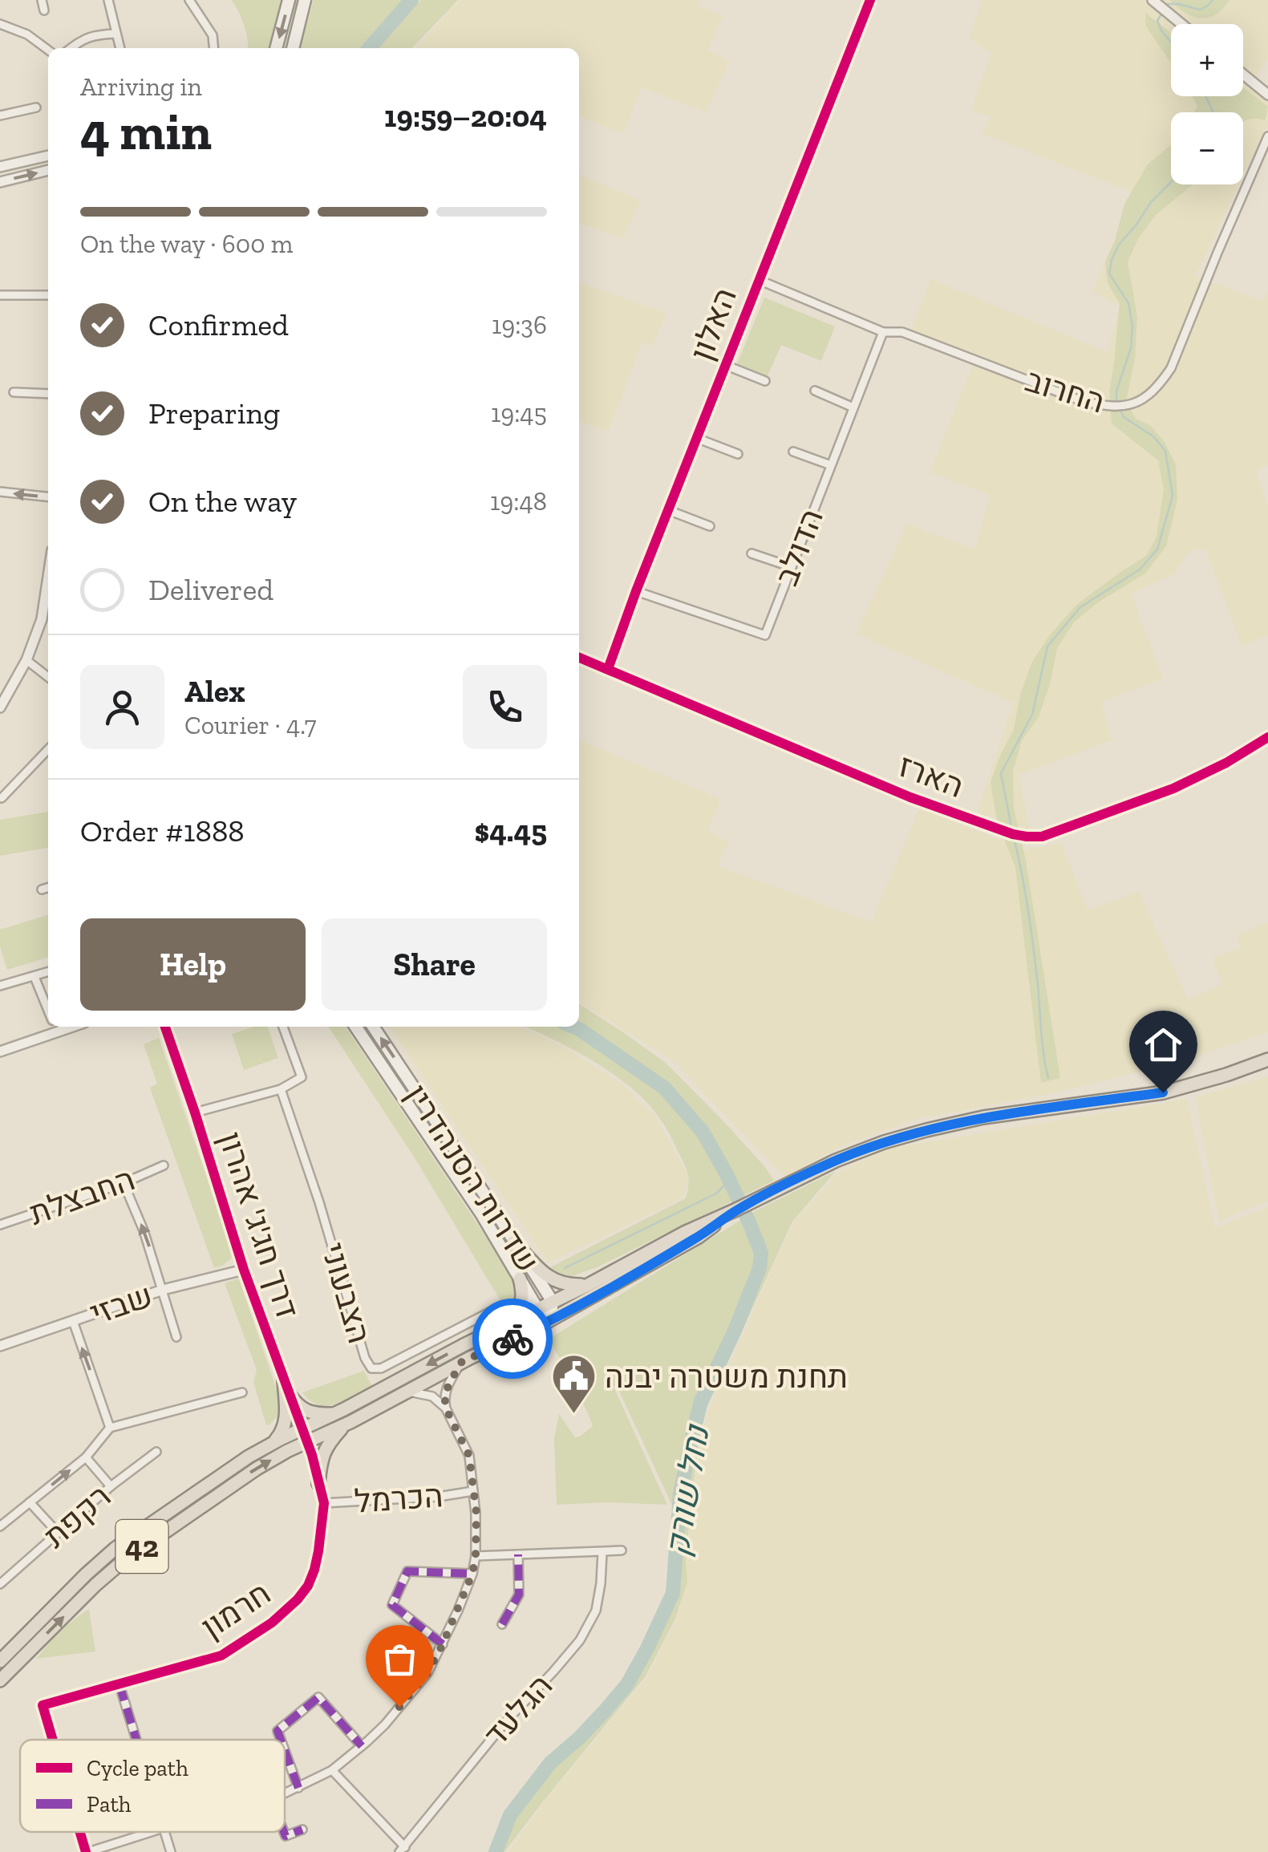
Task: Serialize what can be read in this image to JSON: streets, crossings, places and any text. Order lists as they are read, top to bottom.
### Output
{
  "streets": {
    "highway": ["42"],
    "main road": ["שדרות הסנהדרין"],
    "street": [
      "האלון",
      "החרוב",
      "הדולב",
      "הארז",
      "החבצלת",
      "דרך חג'ג' אהרון",
      "הצבעוני",
      "שבזי",
      "הכרמל",
      "רקפת",
      "חרמון",
      "הגלעד"
    ]
  },
  "crossings": [
    ["האלון", "החרוב"],
    ["האלון", "הדולב"],
    ["האלון", "הארז"],
    ["החרוב", "הדולב"],
    ["שדרות הסנהדרין", "42"],
    ["דרך חג'ג' אהרון", "שבזי"],
    ["דרך חג'ג' אהרון", "42"],
    ["דרך חג'ג' אהרון", "חרמון"],
    ["הכרמל", "חרמון"],
    ["42", "חרמון"]
  ],
  "water": ["נחל שורק"],
  "places": {
    "public building": ["תחנת משטרה יבנה"]
  },
  "legend": ["Cycle path", "Path"],
  "page": {
    "map_buttons": ["+", "−"],
    "heading": ["4 min", "Arriving in", "19:59–20:04"],
    "panel": [
      "Alex",
      "Courier · 4.7",
      "Order #1888",
      "$4.45"
    ],
    "bar": "On the way · 600 m",
    "list": [
      ["Confirmed", "19:36"],
      ["Preparing", "19:45"],
      ["On the way", "19:48"],
      "Delivered"
    ],
    "buttons": ["Help", "Share"]
  }
}
